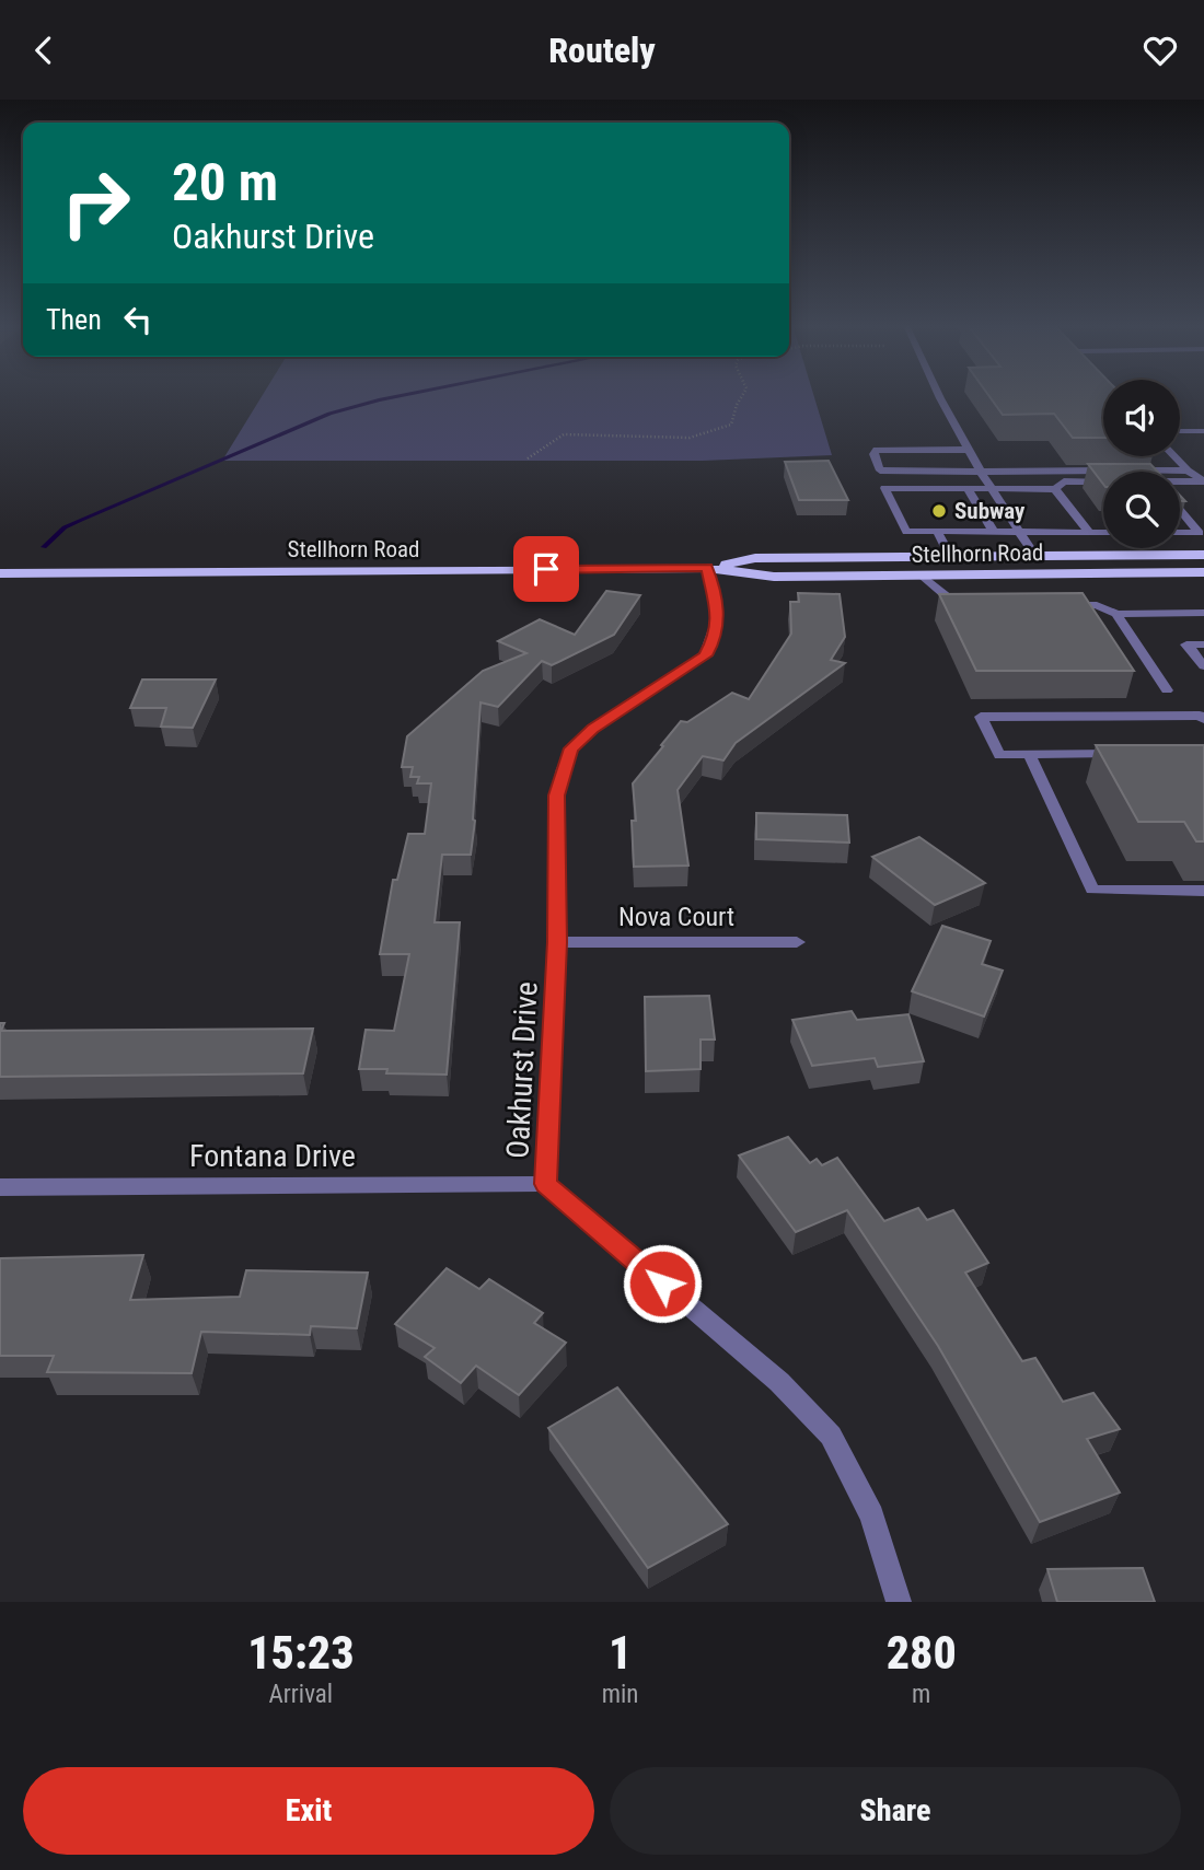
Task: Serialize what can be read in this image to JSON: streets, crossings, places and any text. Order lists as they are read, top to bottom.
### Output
{
  "streets": {
    "main road": ["Stellhorn Road"],
    "street": ["Nova Court", "Oakhurst Drive", "Fontana Drive"]
  },
  "crossings": [
    ["Stellhorn Road", "Oakhurst Drive"],
    ["Nova Court", "Oakhurst Drive"],
    ["Oakhurst Drive", "Fontana Drive"]
  ],
  "places": ["Subway"],
  "page": {
    "header": "Routely",
    "turn": ["20 m", "Oakhurst Drive"],
    "then": "Then",
    "eta": [
      "15:23",
      "Arrival",
      "1",
      "min",
      "280",
      "m"
    ],
    "buttons": ["Exit", "Share"]
  }
}
